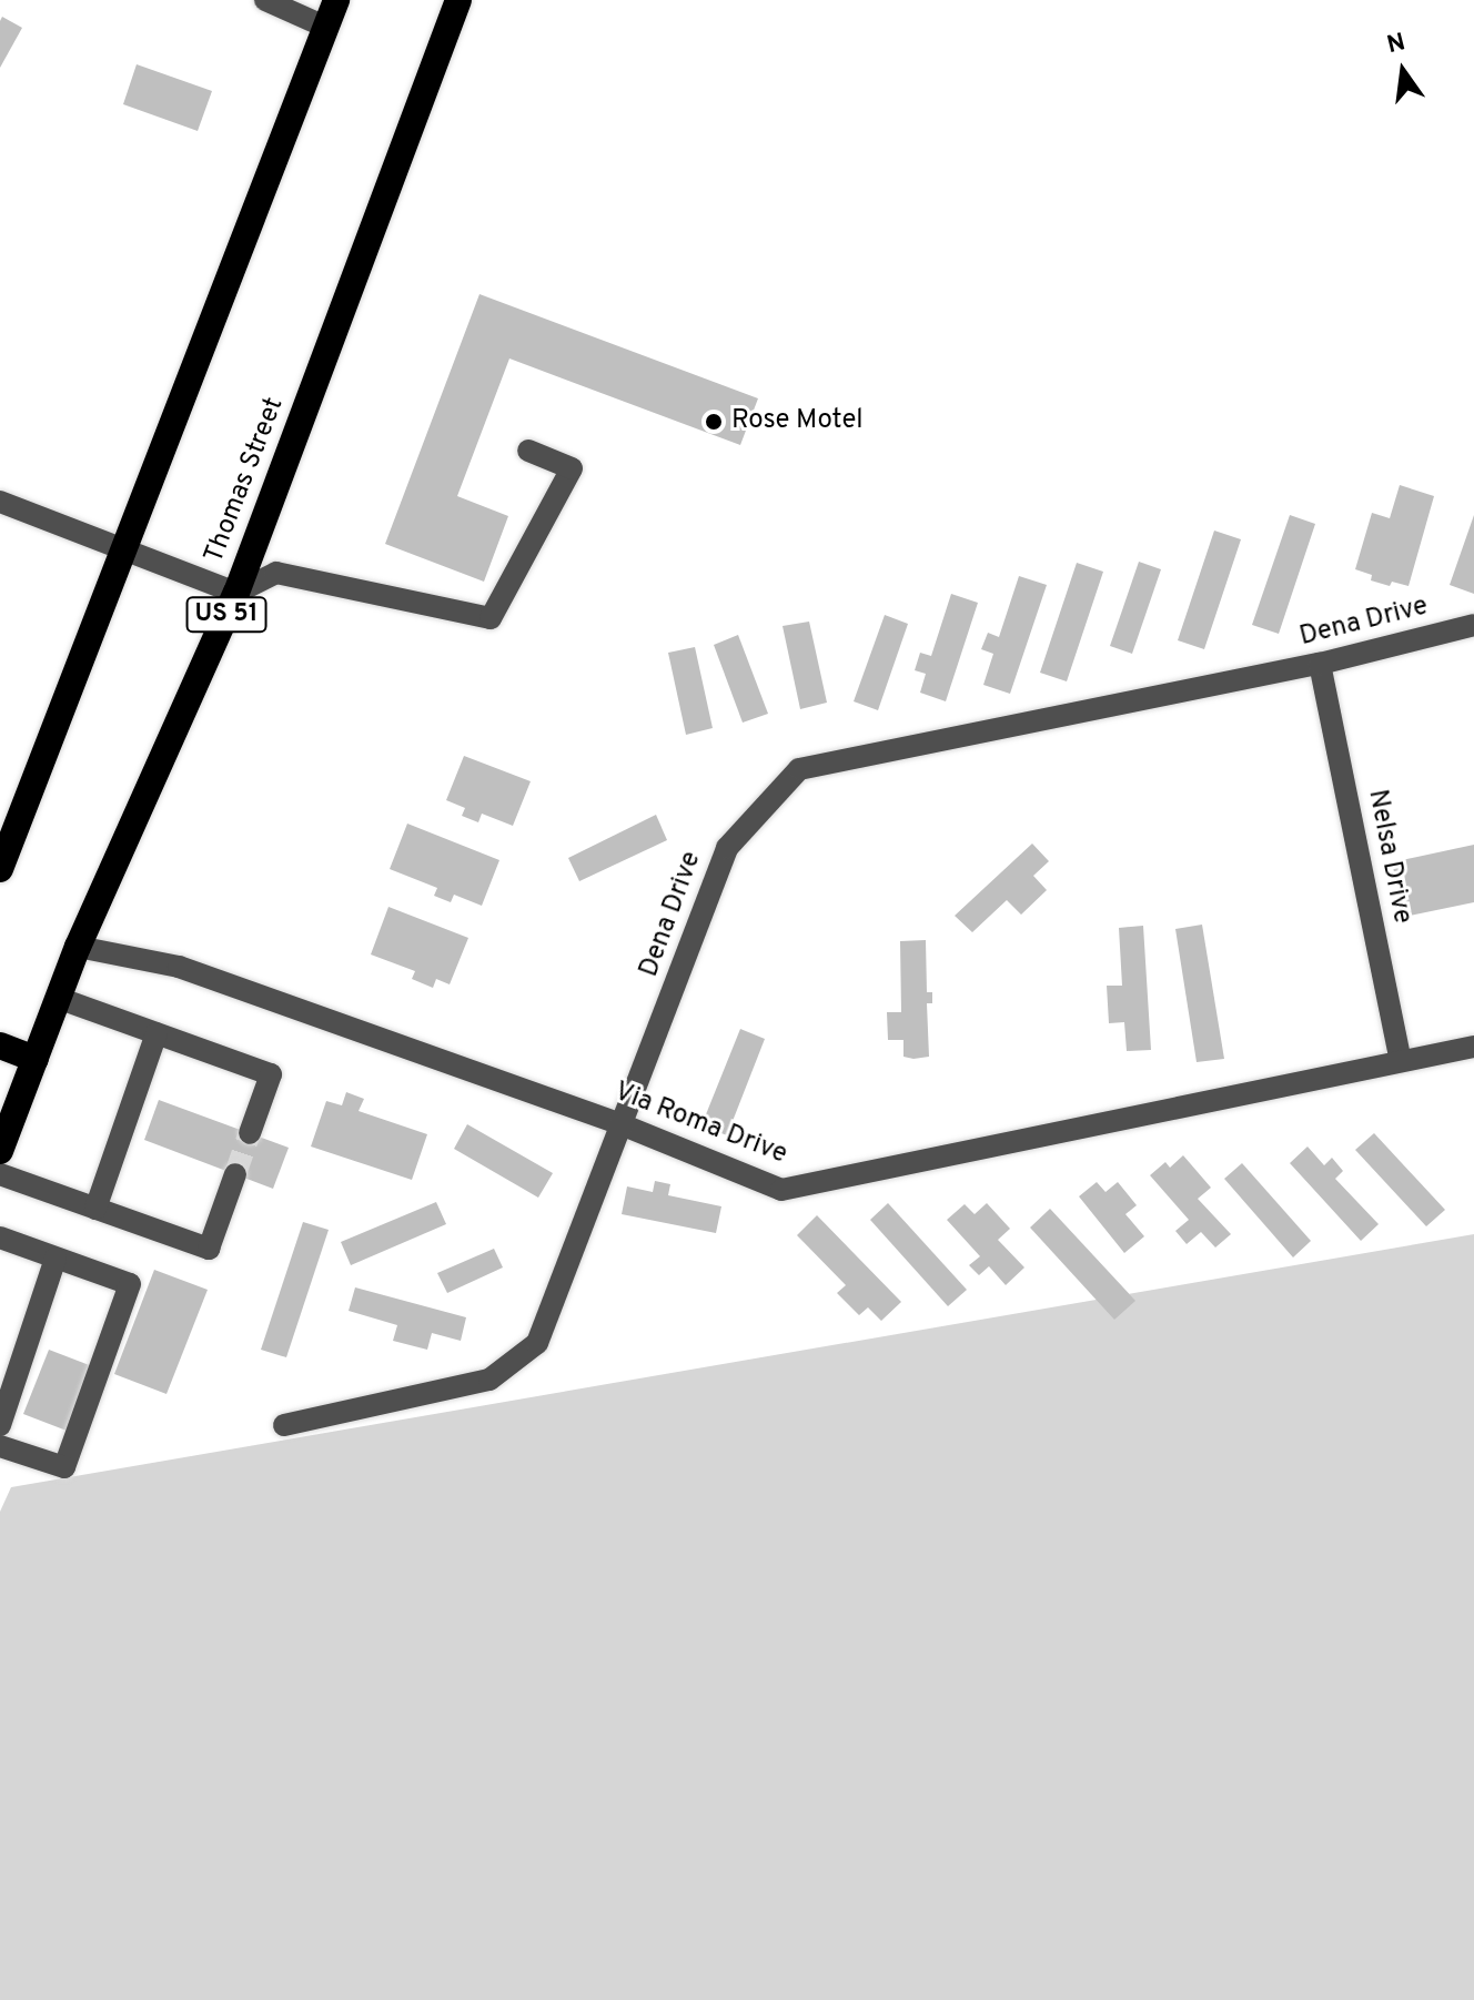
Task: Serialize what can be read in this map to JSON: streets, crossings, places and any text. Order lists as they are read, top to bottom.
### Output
{
  "streets": {
    "highway": ["Thomas Street", "US 51"],
    "street": ["Dena Drive", "Nelsa Drive", "Via Roma Drive"]
  },
  "crossings": [
    ["Thomas Street", "Via Roma Drive"],
    ["Dena Drive", "Nelsa Drive"],
    ["Dena Drive", "Via Roma Drive"],
    ["Nelsa Drive", "Via Roma Drive"]
  ],
  "places": ["Rose Motel"],
  "north": "top"
}
